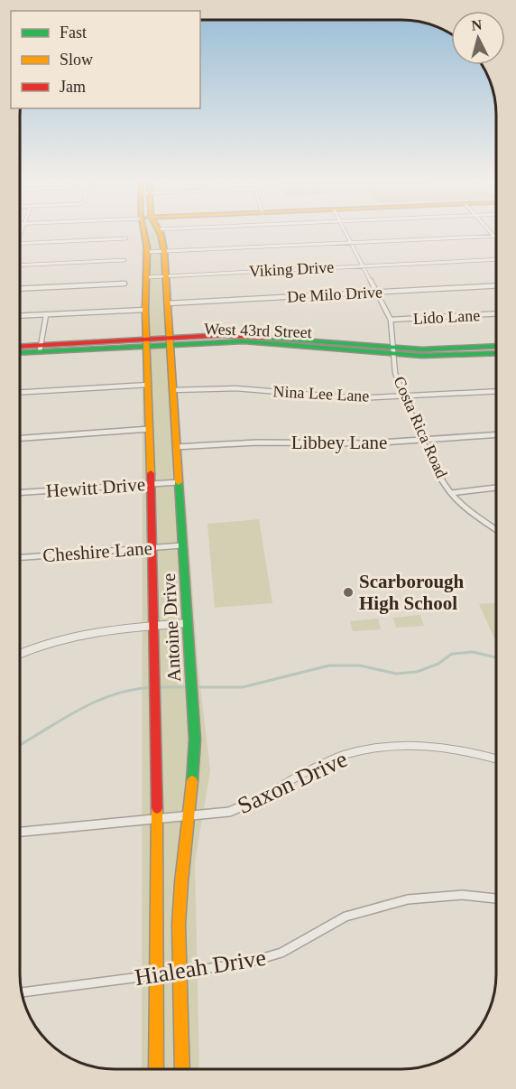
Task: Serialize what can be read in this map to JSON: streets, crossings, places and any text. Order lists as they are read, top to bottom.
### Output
{
  "streets": {
    "main road": ["West 43rd Street", "Antoine Drive"],
    "street": [
      "Viking Drive",
      "De Milo Drive",
      "Lido Lane",
      "Nina Lee Lane",
      "Costa Rica Road",
      "Libbey Lane",
      "Hewitt Drive",
      "Cheshire Lane",
      "Saxon Drive",
      "Hialeah Drive"
    ]
  },
  "crossings": [
    ["Viking Drive", "Costa Rica Road"],
    ["Viking Drive", "Antoine Drive"],
    ["De Milo Drive", "Costa Rica Road"],
    ["De Milo Drive", "Antoine Drive"],
    ["Lido Lane", "Costa Rica Road"],
    ["West 43rd Street", "Costa Rica Road"],
    ["West 43rd Street", "Antoine Drive"],
    ["Nina Lee Lane", "Costa Rica Road"],
    ["Nina Lee Lane", "Antoine Drive"],
    ["Costa Rica Road", "Libbey Lane"],
    ["Libbey Lane", "Antoine Drive"],
    ["Hewitt Drive", "Antoine Drive"],
    ["Cheshire Lane", "Antoine Drive"],
    ["Antoine Drive", "Saxon Drive"],
    ["Antoine Drive", "Hialeah Drive"]
  ],
  "places": ["Scarborough High School"],
  "legend": ["Fast", "Slow", "Jam"],
  "north": "top"
}
